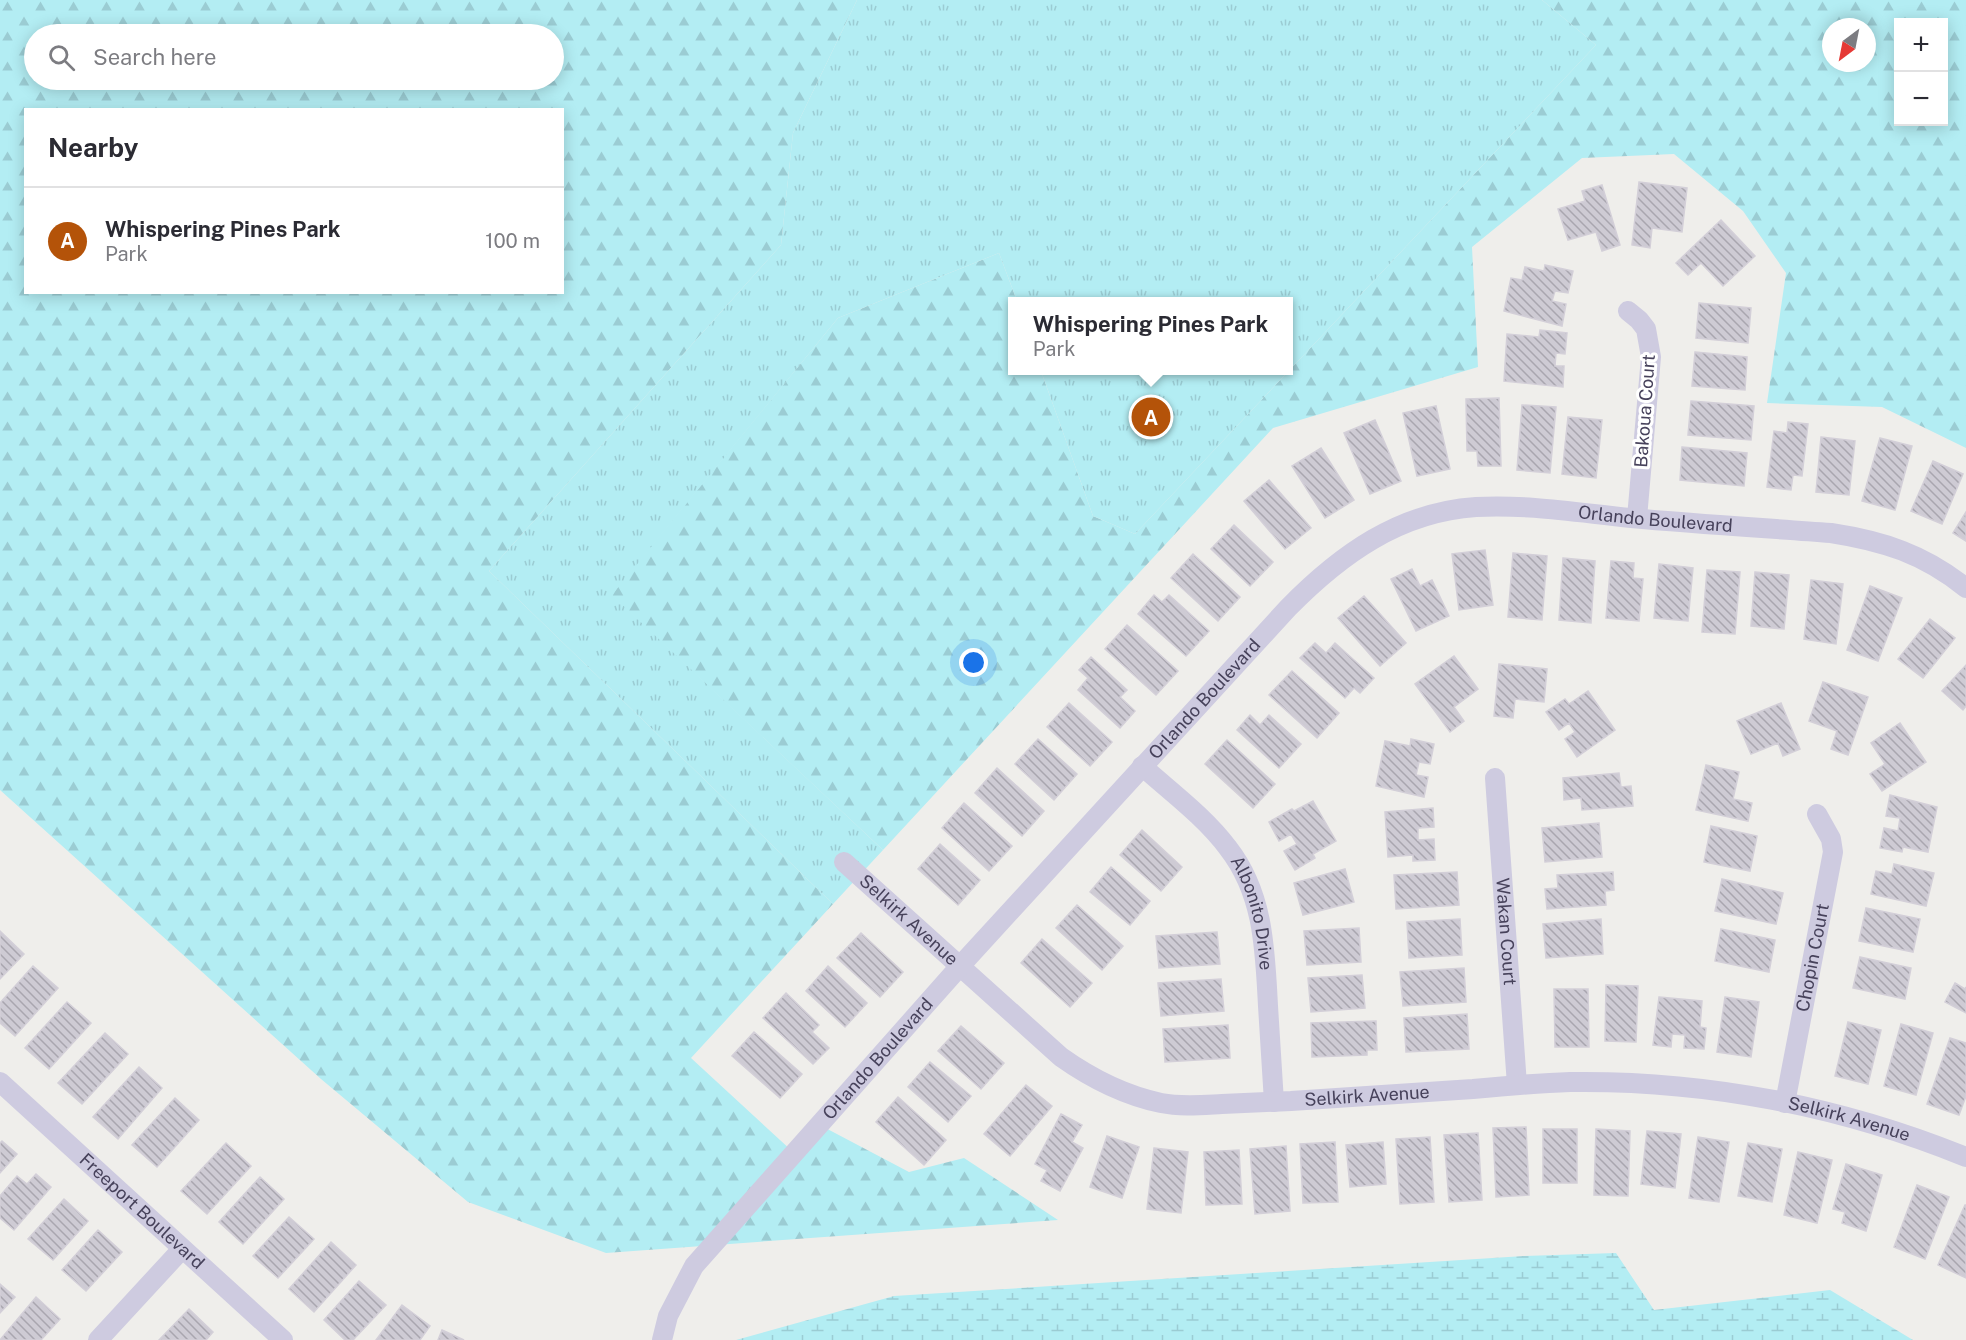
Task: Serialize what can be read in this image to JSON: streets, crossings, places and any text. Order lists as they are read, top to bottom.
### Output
{
  "streets": {
    "street": [
      "Bakoua Court",
      "Orlando Boulevard",
      "Albonito Drive",
      "Selkirk Avenue",
      "Wakan Court",
      "Chopin Court",
      "Freeport Boulevard"
    ]
  },
  "crossings": [
    ["Bakoua Court", "Orlando Boulevard"],
    ["Orlando Boulevard", "Albonito Drive"],
    ["Orlando Boulevard", "Selkirk Avenue"],
    ["Albonito Drive", "Selkirk Avenue"],
    ["Selkirk Avenue", "Wakan Court"],
    ["Selkirk Avenue", "Chopin Court"]
  ],
  "north": "bottom left",
  "page": {
    "map_buttons": ["+", "−"],
    "search": "Search here",
    "heading": "Nearby",
    "list": [
      {
        "mark": "A",
        "name": "Whispering Pines Park",
        "note": "Park",
        "value": "100 m"
      }
    ],
    "popup": ["Whispering Pines Park", "Park"],
    "pins": "A"
  }
}
